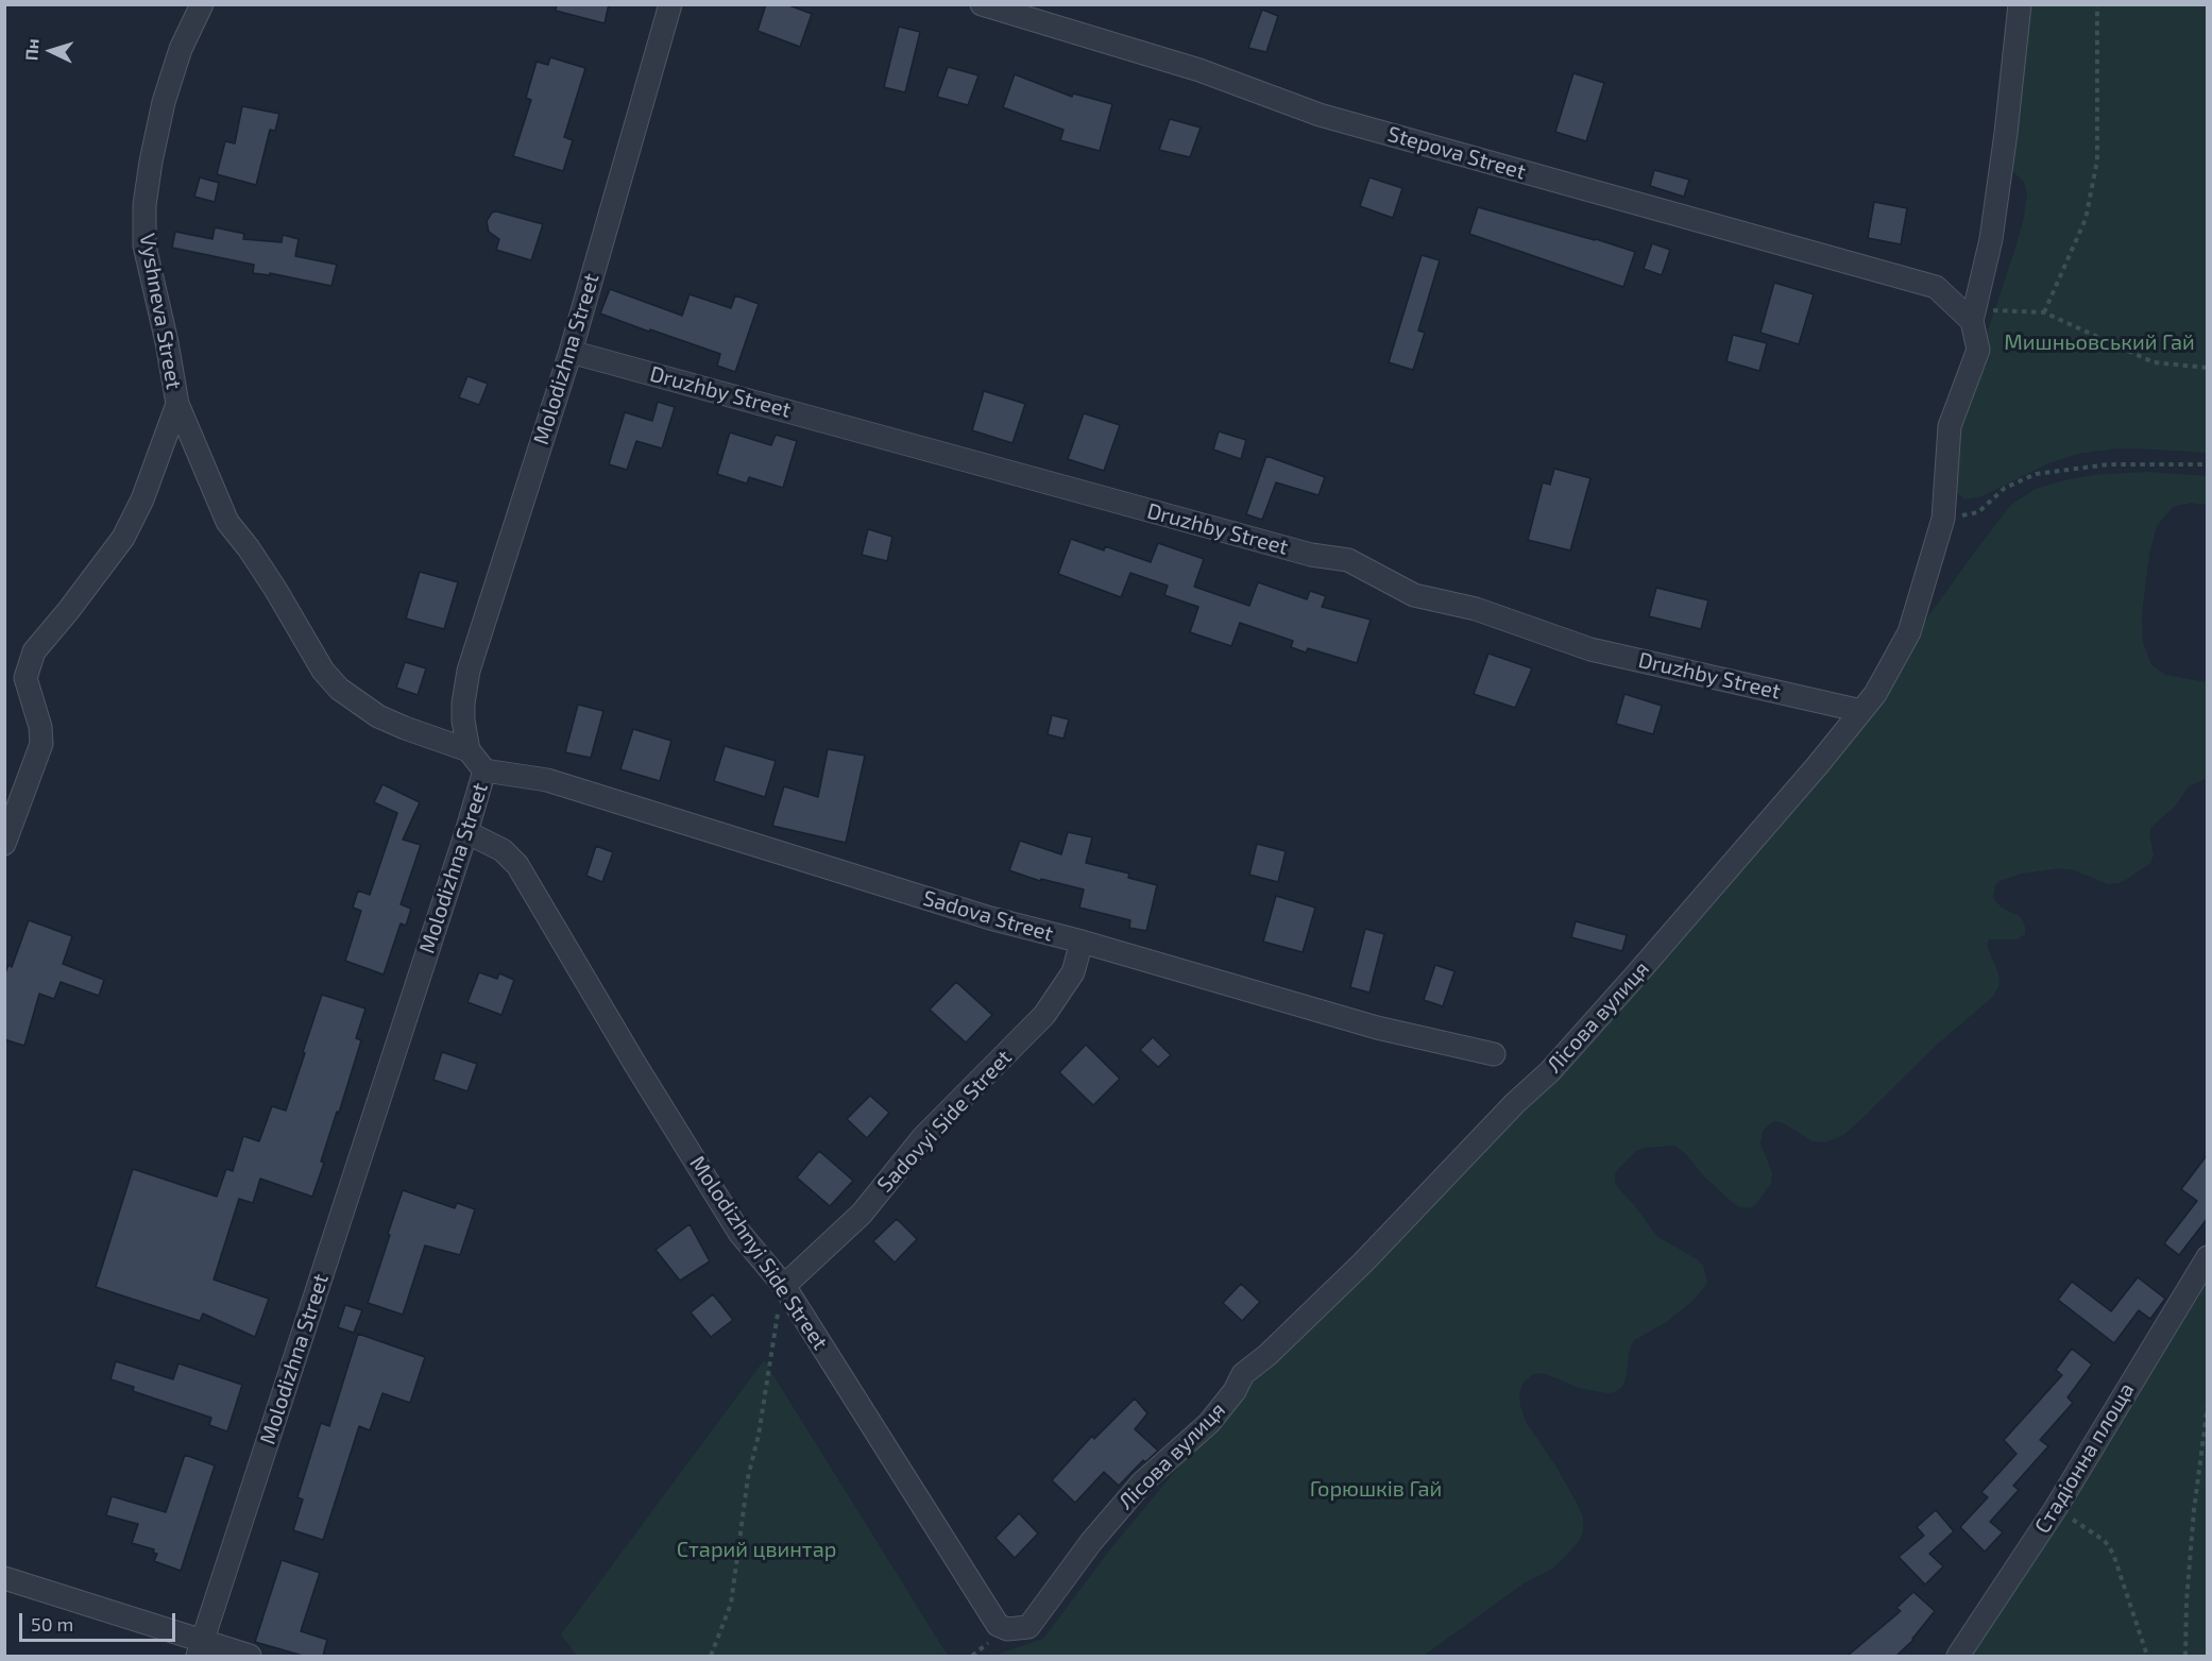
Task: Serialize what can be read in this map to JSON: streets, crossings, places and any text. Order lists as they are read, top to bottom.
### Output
{
  "streets": {
    "street": [
      "Stepova Street",
      "Vyshneva Street",
      "Molodizhna Street",
      "Druzhby Street",
      "Sadova Street",
      "Лісова вулиця",
      "Sadovyi Side Street",
      "Molodizhnyi Side Street",
      "Стадіонна площа"
    ]
  },
  "crossings": [
    ["Stepova Street", "Лісова вулиця"],
    ["Molodizhna Street", "Druzhby Street"],
    ["Molodizhna Street", "Sadova Street"],
    ["Molodizhna Street", "Molodizhnyi Side Street"],
    ["Druzhby Street", "Лісова вулиця"],
    ["Sadova Street", "Sadovyi Side Street"],
    ["Лісова вулиця", "Molodizhnyi Side Street"],
    ["Sadovyi Side Street", "Molodizhnyi Side Street"]
  ],
  "parks": ["Мишньовський Гай", "Горюшків Гай", "Старий цвинтар"],
  "scale_bar": "50 m",
  "north": "left"
}
